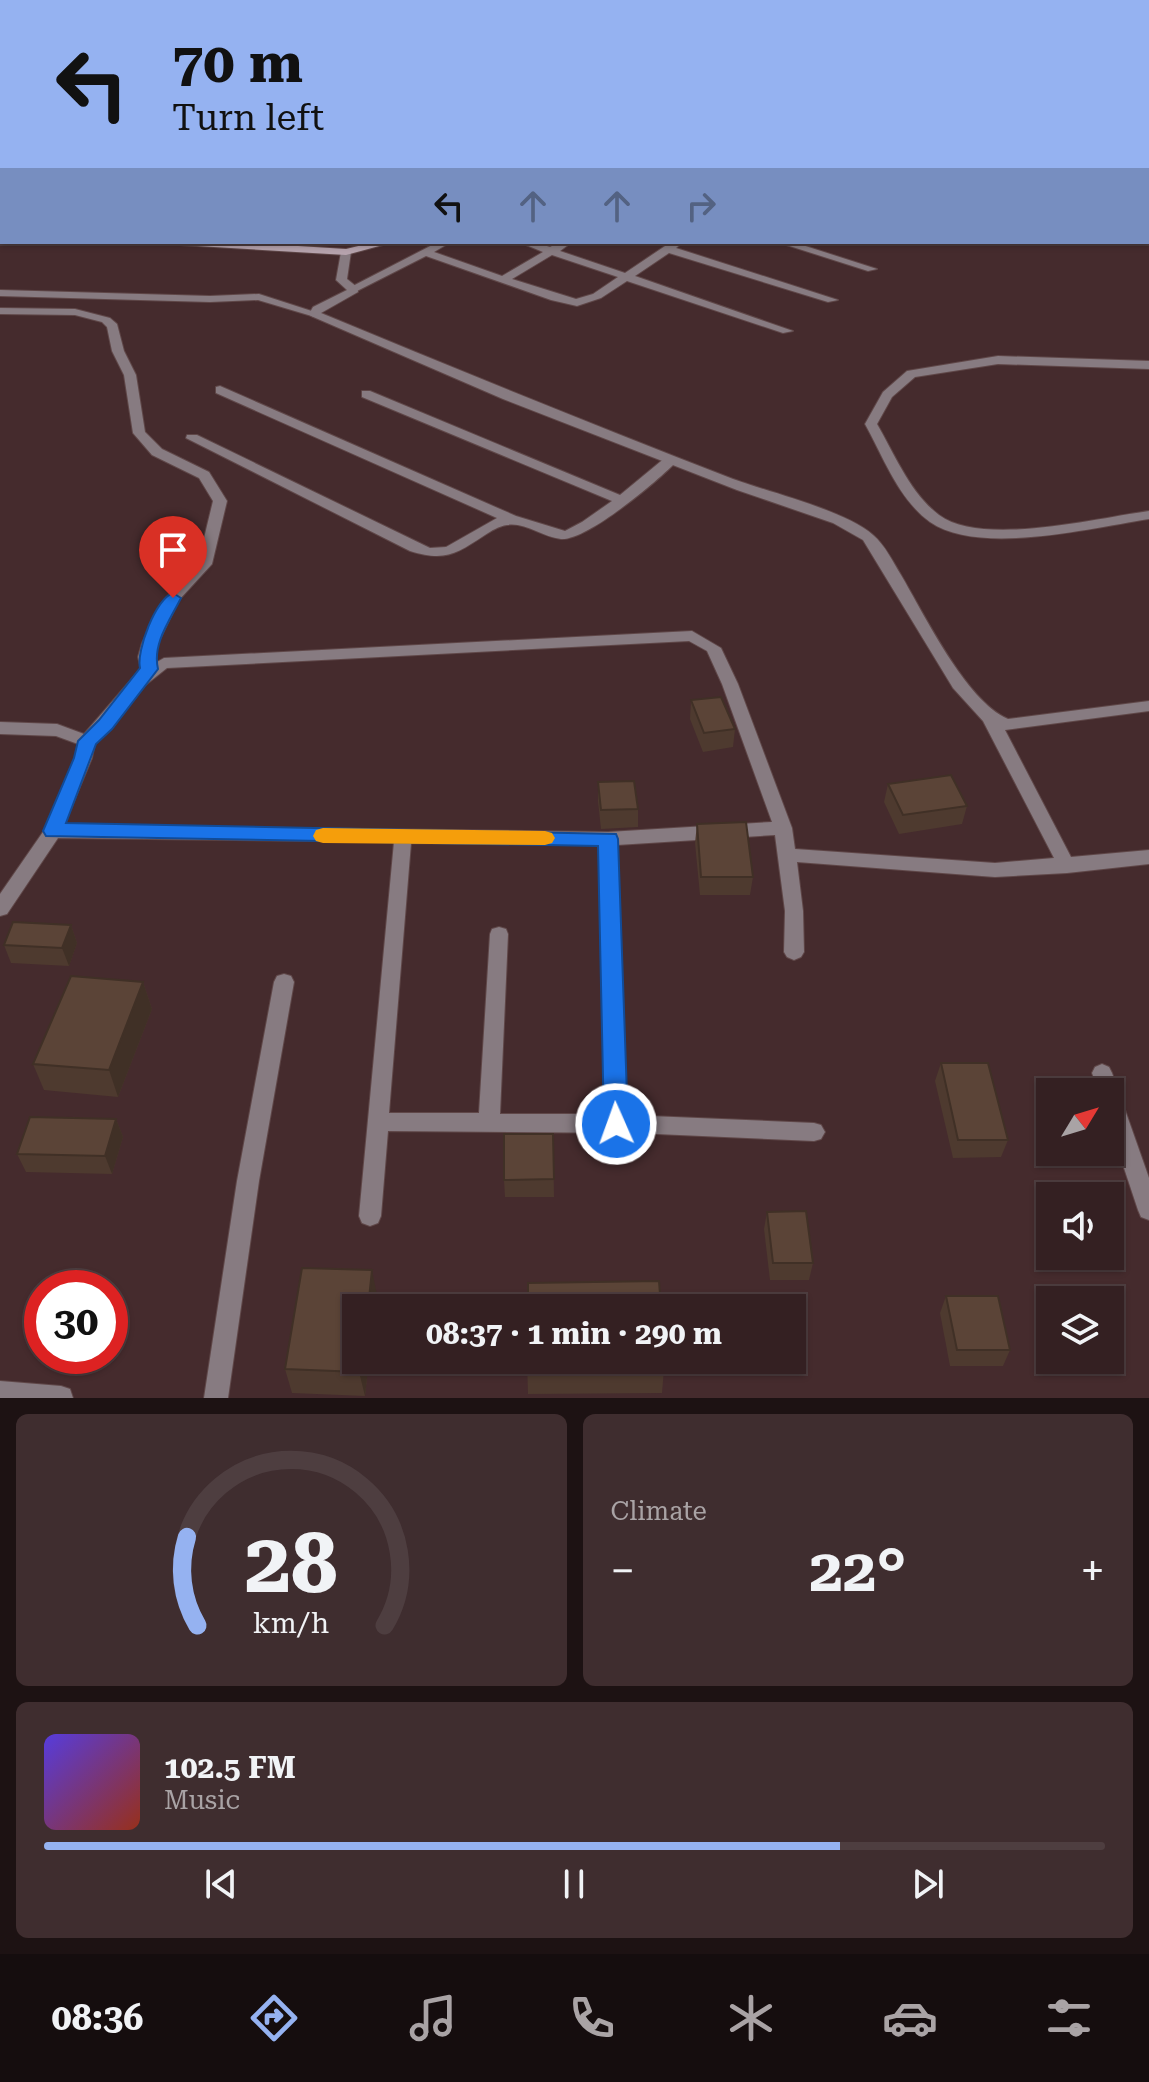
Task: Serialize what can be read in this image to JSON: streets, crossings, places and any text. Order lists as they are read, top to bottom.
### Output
{
  "north": "top right",
  "page": {
    "turn": ["70 m", "Turn left"],
    "limit": "30",
    "trip": "08:37 · 1 min · 290 m",
    "tile": "Climate",
    "heat": ["−", "22°", "+"],
    "song": ["102.5 FM", "Music"],
    "tabs": "08:36",
    "gauge": ["28", "km/h"]
  }
}
